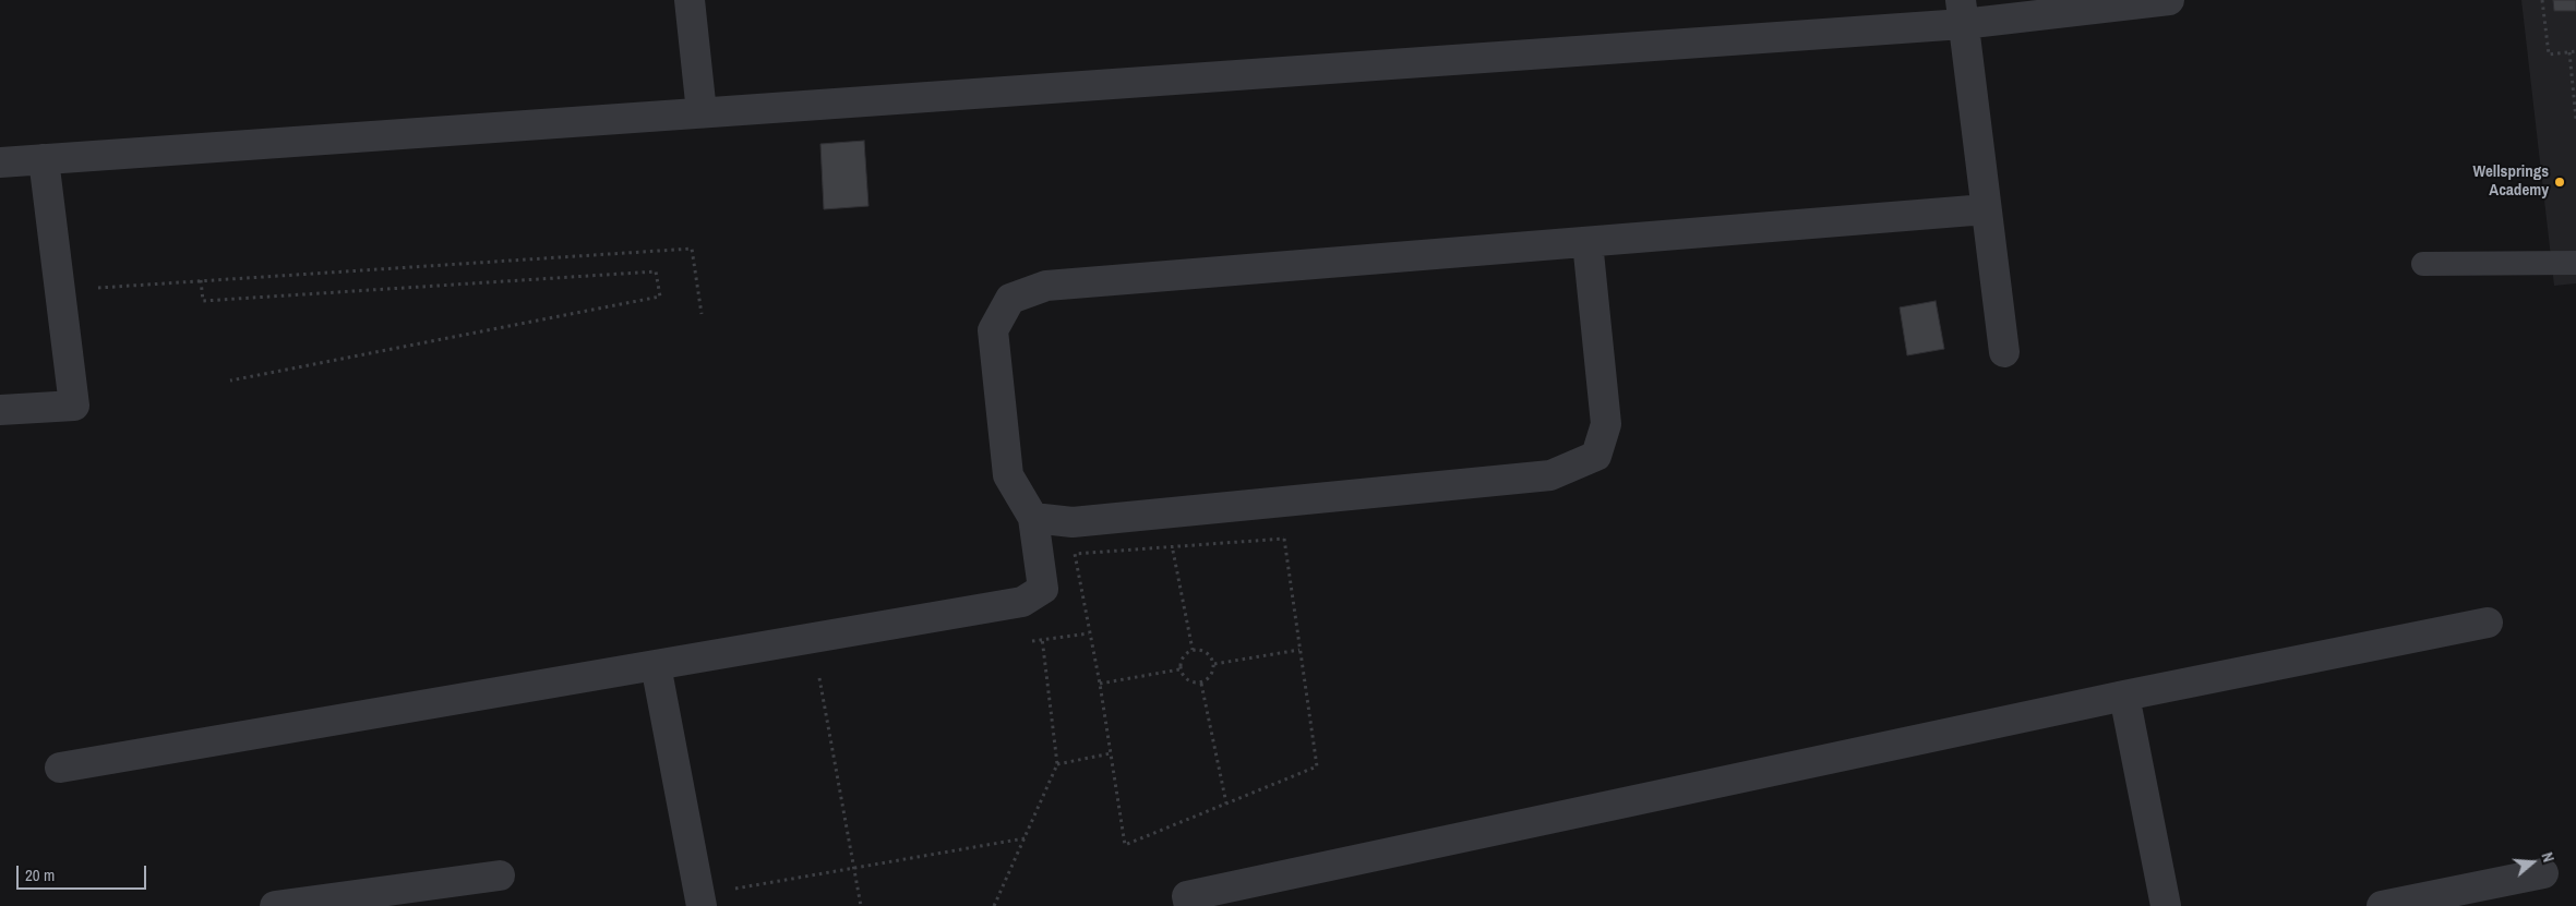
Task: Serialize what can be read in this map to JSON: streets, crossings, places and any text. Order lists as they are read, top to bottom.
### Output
{
  "places": ["Wellsprings Academy"],
  "scale_bar": "20 m",
  "north": "right"
}
